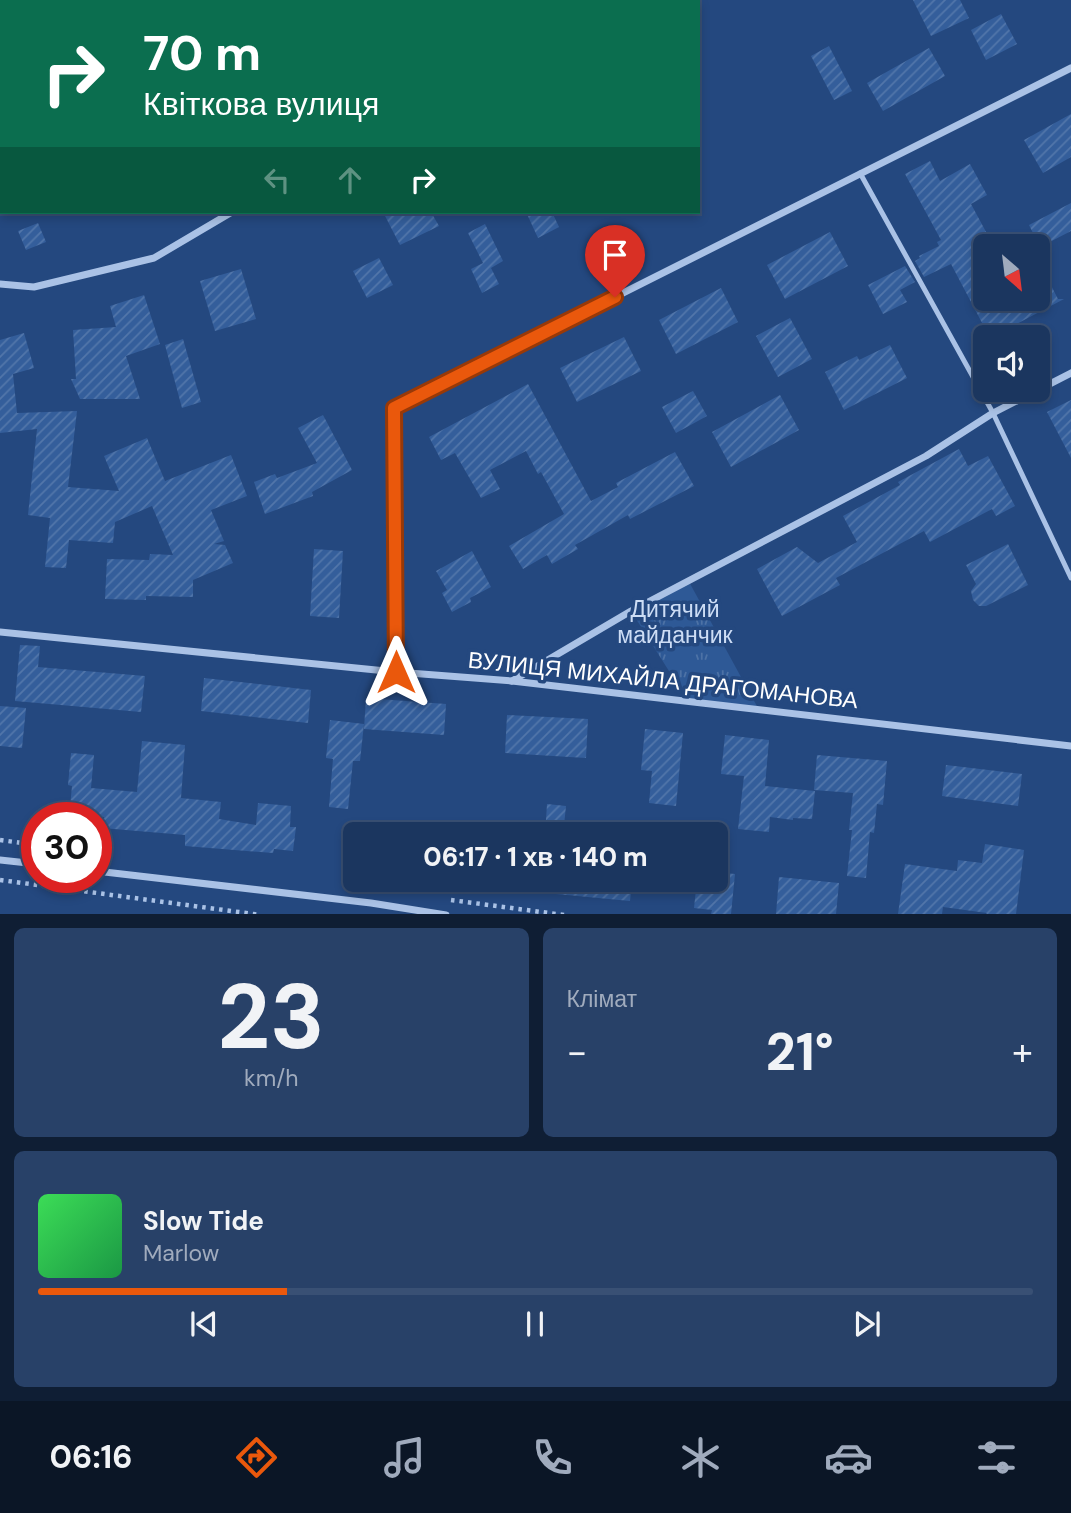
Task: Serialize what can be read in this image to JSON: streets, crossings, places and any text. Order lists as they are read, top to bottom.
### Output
{
  "streets": {
    "street": ["ВУЛИЦЯ МИХАЙЛА ДРАГОМАНОВА"]
  },
  "parks": ["Дитячий майданчик"],
  "north": "bottom right",
  "page": {
    "turn": ["70 m", "Квіткова вулиця"],
    "limit": "30",
    "trip": "06:17 · 1 хв · 140 m",
    "tile": [
      ["23", "km/h"],
      "Клімат"
    ],
    "heat": ["−", "21°", "+"],
    "song": ["Slow Tide", "Marlow"],
    "tabs": "06:16"
  }
}
